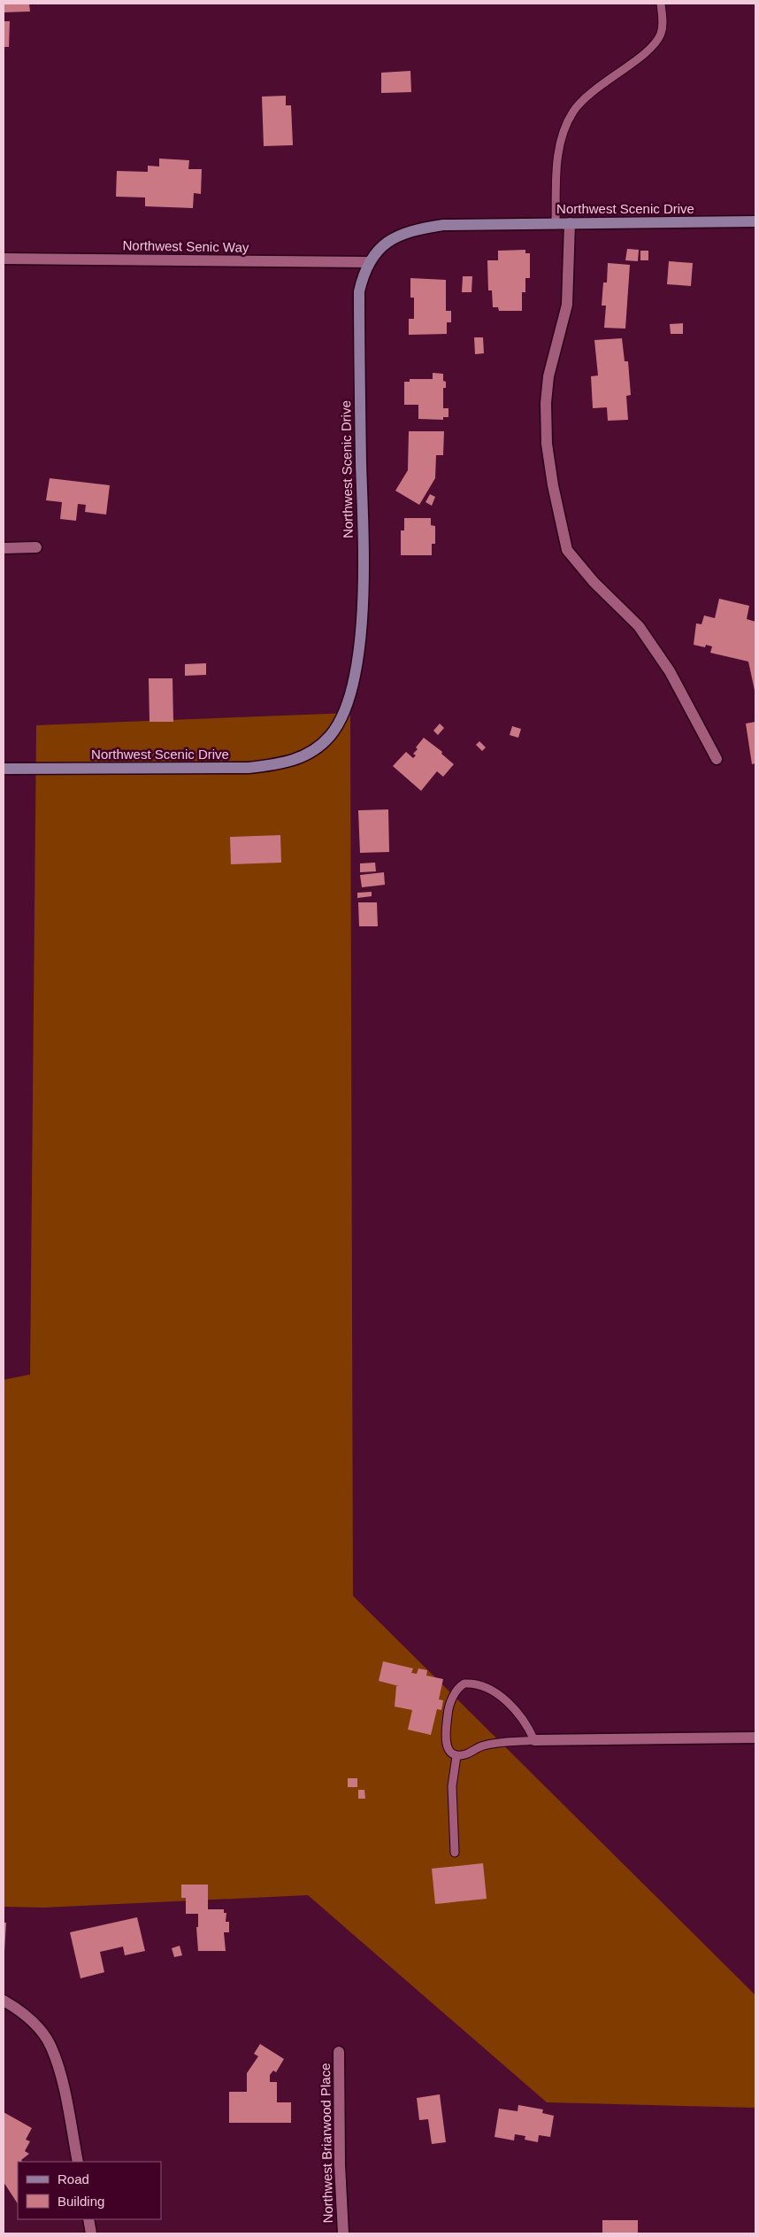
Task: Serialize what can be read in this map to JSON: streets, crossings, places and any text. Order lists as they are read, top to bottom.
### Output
{
  "streets": {
    "street": ["Northwest Scenic Drive", "Northwest Senic Way", "Northwest Briarwood Place"]
  },
  "crossings": [
    ["Northwest Scenic Drive", "Northwest Senic Way"]
  ],
  "legend": ["Road", "Building"]
}
